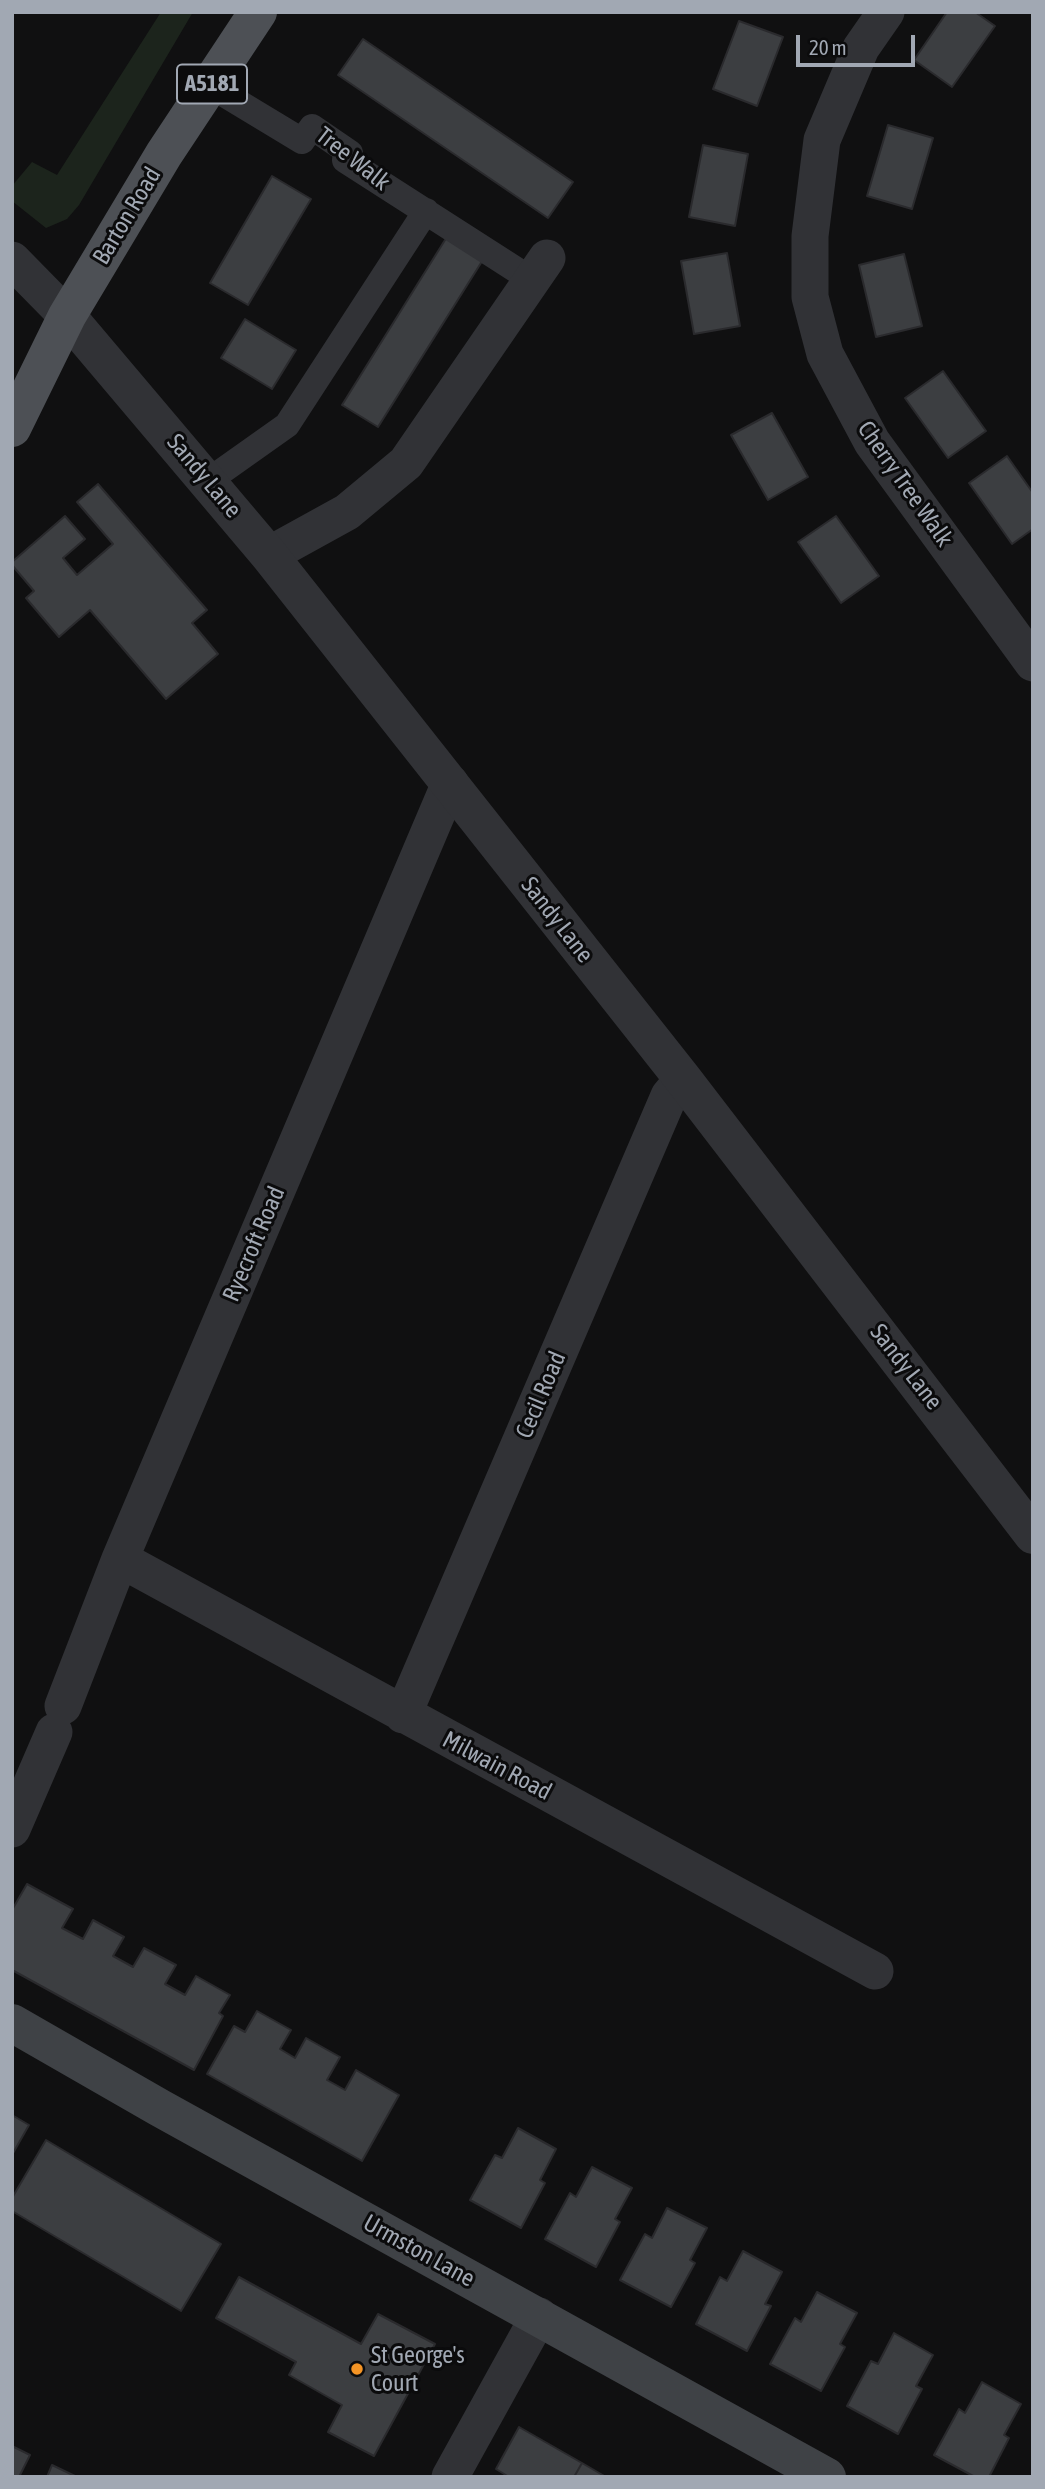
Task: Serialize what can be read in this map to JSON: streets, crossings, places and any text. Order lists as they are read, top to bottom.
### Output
{
  "streets": {
    "main road": ["A5181", "Barton Road", "Urmston Lane"],
    "street": [
      "Tree Walk",
      "Sandy Lane",
      "Cherry Tree Walk",
      "Ryecroft Road",
      "Cecil Road",
      "Milwain Road"
    ]
  },
  "crossings": [
    ["Tree Walk", "Barton Road"],
    ["Tree Walk", "Sandy Lane"],
    ["Barton Road", "Sandy Lane"],
    ["Sandy Lane", "Ryecroft Road"],
    ["Sandy Lane", "Cecil Road"],
    ["Ryecroft Road", "Milwain Road"],
    ["Cecil Road", "Milwain Road"]
  ],
  "places": ["St George's Court"],
  "scale_bar": "20 m"
}
